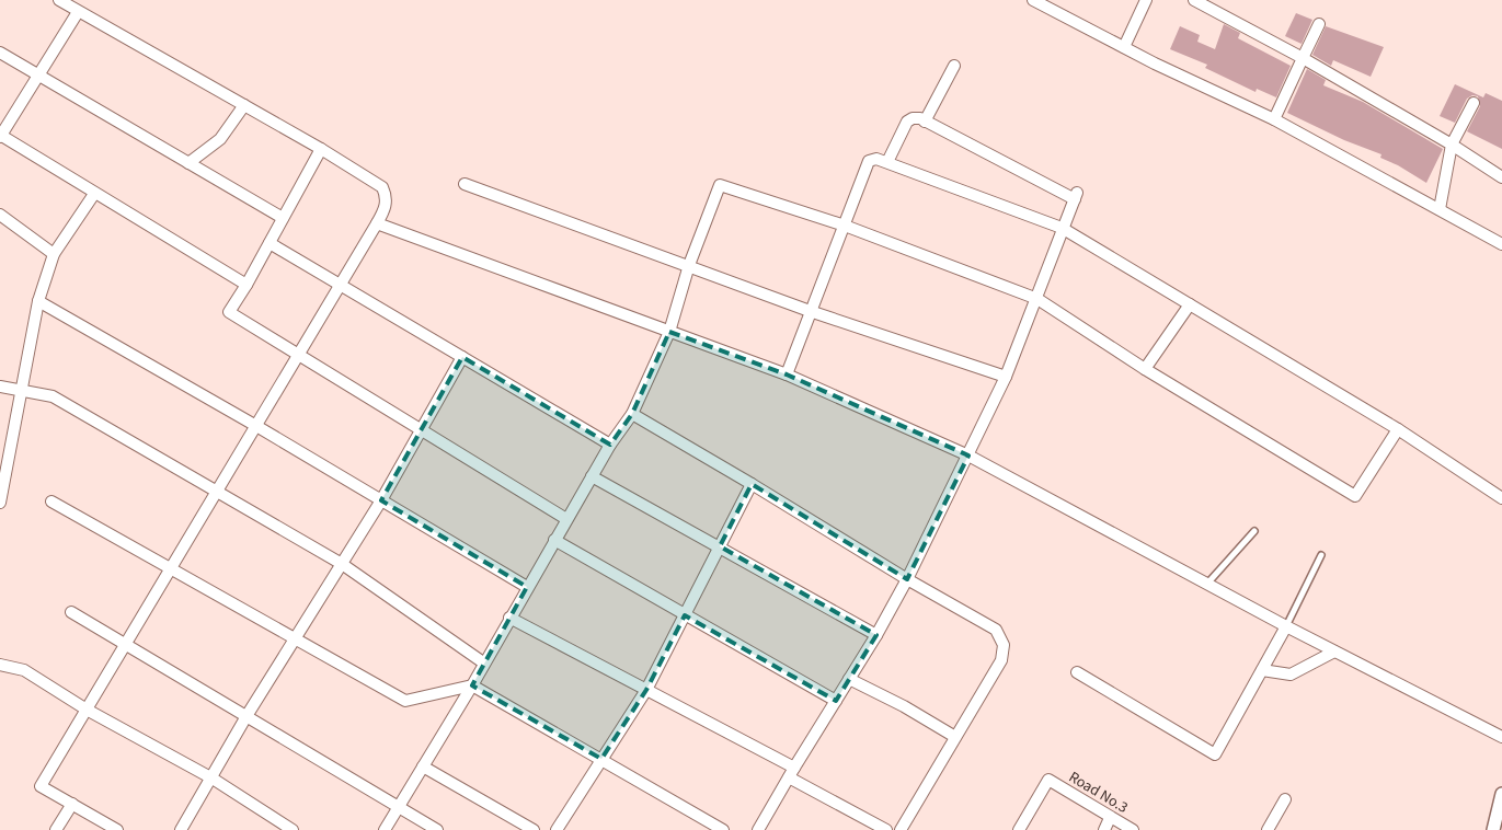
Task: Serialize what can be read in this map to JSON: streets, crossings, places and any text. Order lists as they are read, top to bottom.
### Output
{
  "streets": {
    "street": ["Road No.3"]
  }
}
